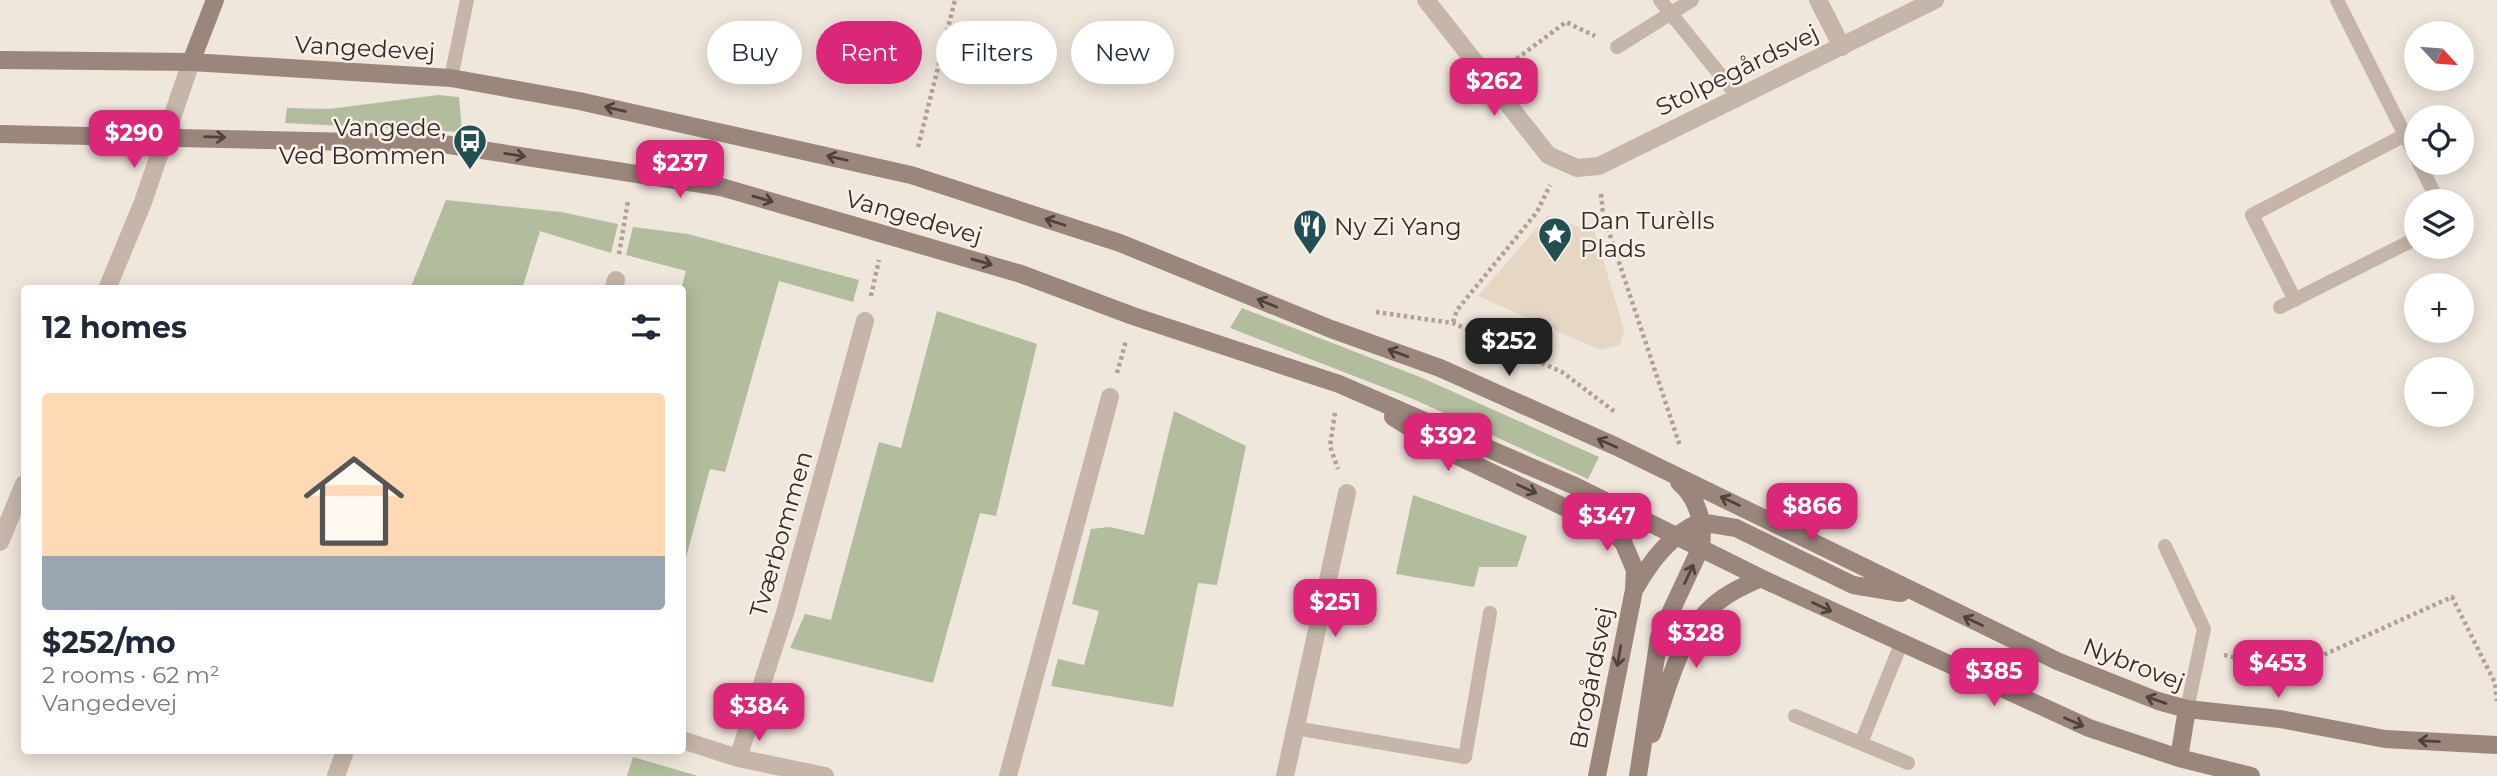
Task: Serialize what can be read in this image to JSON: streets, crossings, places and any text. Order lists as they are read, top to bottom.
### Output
{
  "streets": {
    "street": [
      "Vangedevej",
      "Stolpegårdsvej",
      "Tværbommen",
      "Nybrovej",
      "Brogårdsvej"
    ]
  },
  "crossings": [
    ["Vangedevej", "Nybrovej"]
  ],
  "places": {
    "bus stop": ["Vangede, Ved Bommen"],
    "restaurant": ["Ny Zi Yang"],
    "place": ["Dan Turèlls Plads"]
  },
  "north": "bottom right",
  "page": {
    "map_buttons": ["+", "−"],
    "chip": [
      "Buy",
      "Rent",
      "Filters",
      "New"
    ],
    "price": [
      "$262",
      "$290",
      "$237",
      "$252",
      "$392",
      "$866",
      "$347",
      "$251",
      "$328",
      "$453",
      "$385",
      "$384"
    ],
    "heading": "12 homes",
    "list": [
      {
        "name": "$252/mo",
        "note": "2 rooms · 62 m² · Vangedevej"
      }
    ]
  }
}
